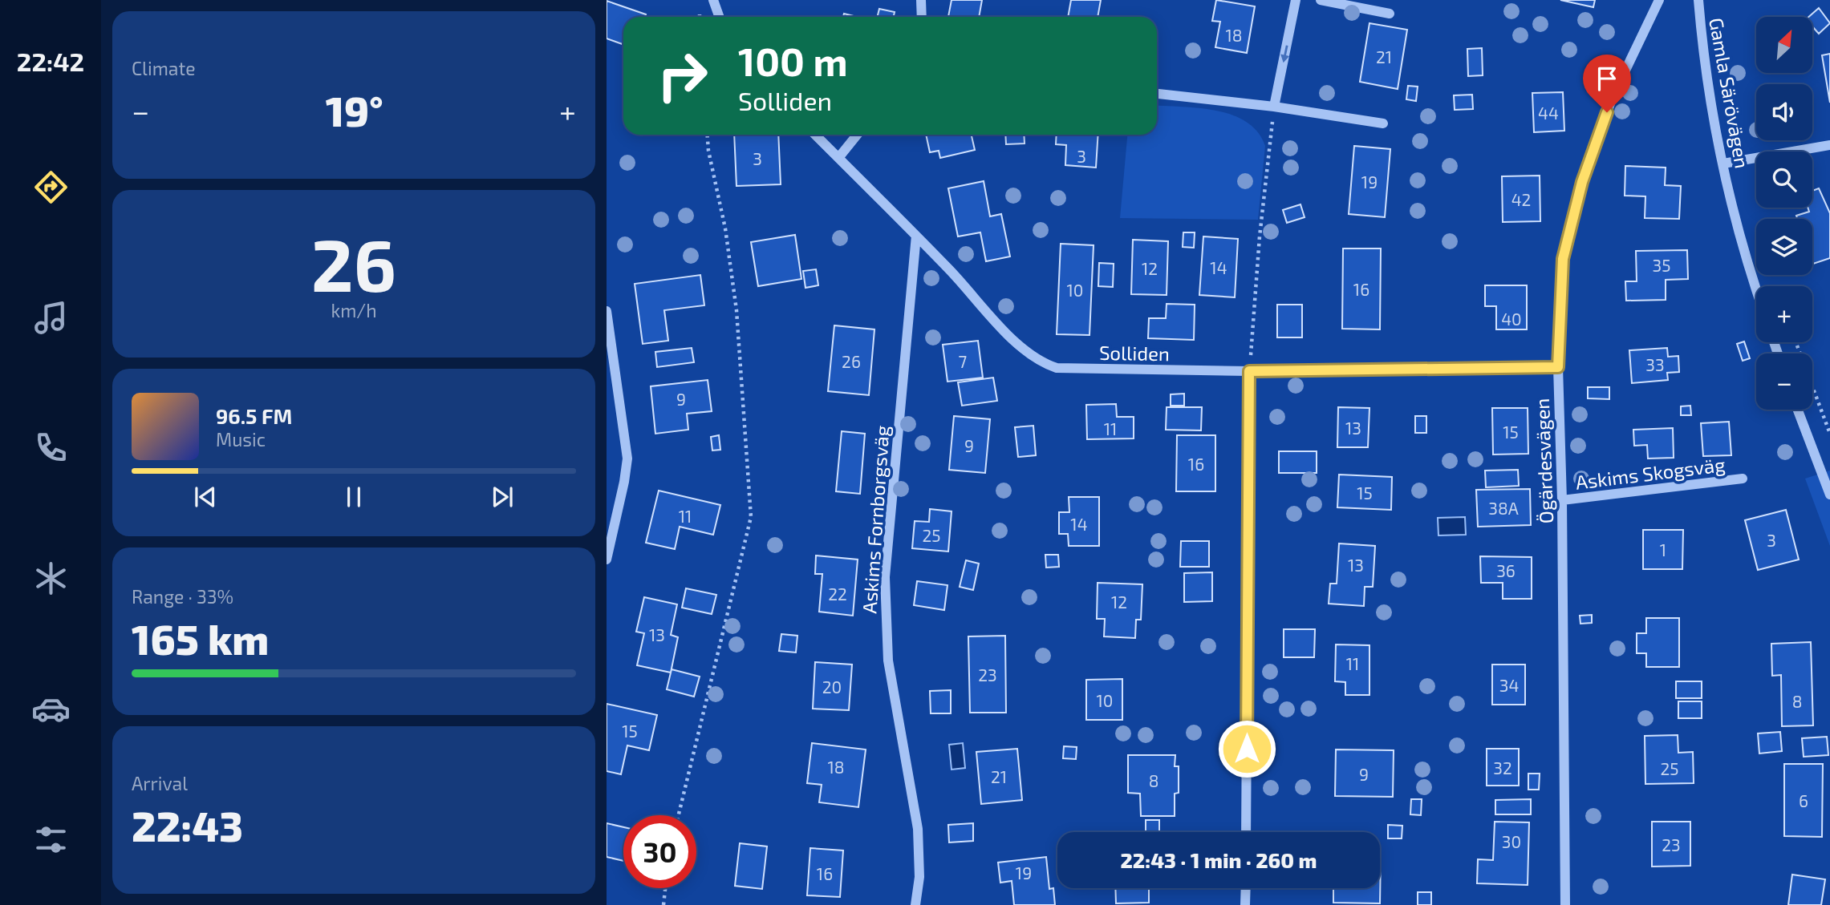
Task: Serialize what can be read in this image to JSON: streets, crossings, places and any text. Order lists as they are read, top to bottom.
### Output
{
  "streets": {
    "street": [
      "Gamla Särövägen",
      "Solliden",
      "Ögärdesvägen",
      "Askims Skogsväg",
      "Askims Fornborgsväg"
    ]
  },
  "crossings": [
    ["Solliden", "Ögärdesvägen"],
    ["Solliden", "Askims Fornborgsväg"],
    ["Ögärdesvägen", "Askims Skogsväg"]
  ],
  "house_numbers": [
    "18",
    "21",
    "44",
    "3",
    "3",
    "19",
    "42",
    "35",
    "14",
    "12",
    "16",
    "10",
    "40",
    "26",
    "7",
    "33",
    "9",
    "13",
    "11",
    "15",
    "9",
    "16",
    "15",
    "38A",
    "11",
    "14",
    "25",
    "3",
    "1",
    "13",
    "36",
    "22",
    "12",
    "13",
    "11",
    "23",
    "34",
    "20",
    "10",
    "8",
    "15",
    "18",
    "32",
    "25",
    "9",
    "21",
    "8",
    "6",
    "30",
    "23",
    "19",
    "16"
  ],
  "north": "top right",
  "page": {
    "tabs": "22:42",
    "tile": [
      "Climate",
      ["26", "km/h"],
      ["Range · 33%", "165 km"],
      ["Arrival", "22:43"]
    ],
    "map_buttons": ["+", "−"],
    "turn": ["100 m", "Solliden"],
    "heat": ["−", "19°", "+"],
    "song": ["96.5 FM", "Music"],
    "limit": "30",
    "trip": "22:43 · 1 min · 260 m"
  }
}
